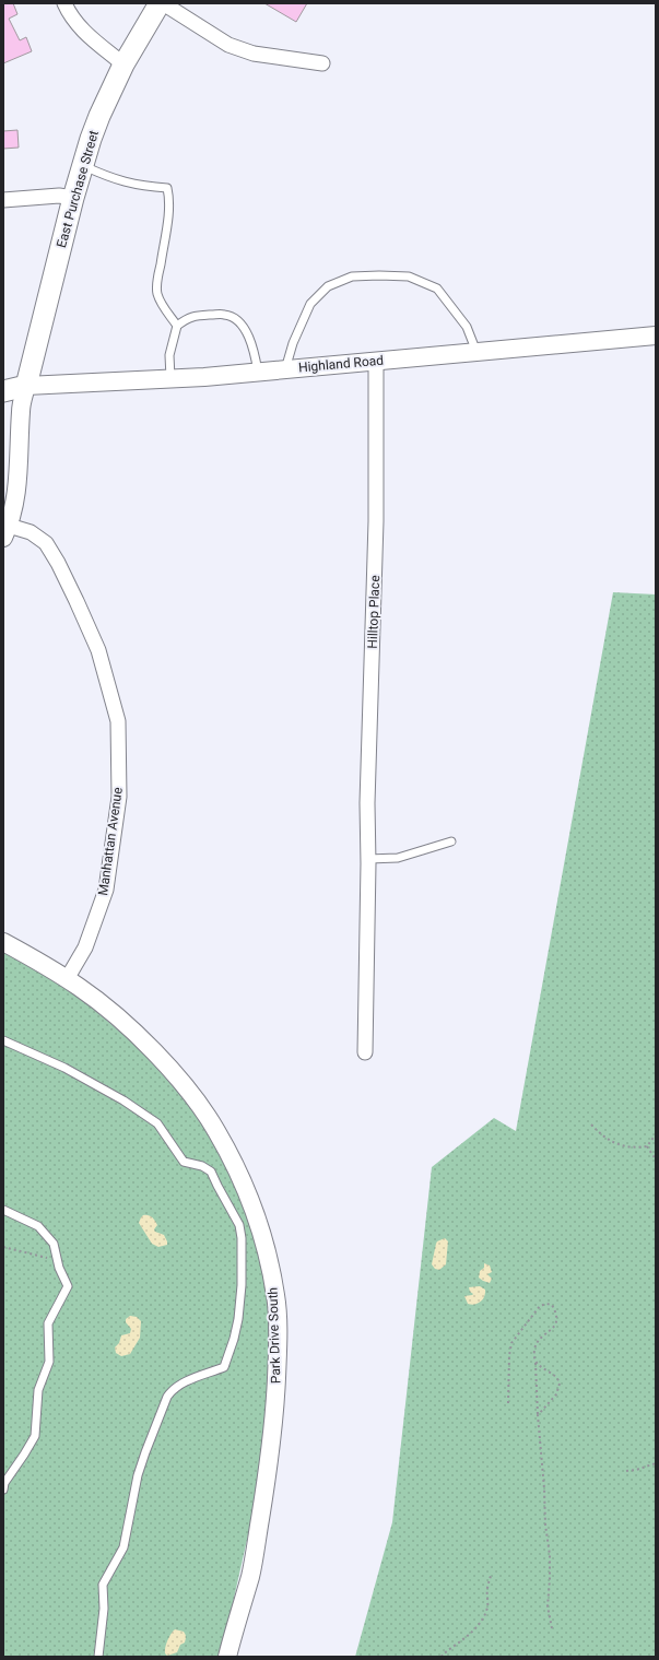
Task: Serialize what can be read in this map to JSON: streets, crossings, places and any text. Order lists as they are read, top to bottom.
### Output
{
  "streets": {
    "main road": ["East Purchase Street"],
    "street": [
      "Highland Road",
      "Hilltop Place",
      "Manhattan Avenue",
      "Park Drive South"
    ]
  },
  "crossings": [
    ["East Purchase Street", "Highland Road"],
    ["Highland Road", "Hilltop Place"],
    ["Manhattan Avenue", "Park Drive South"]
  ]
}
